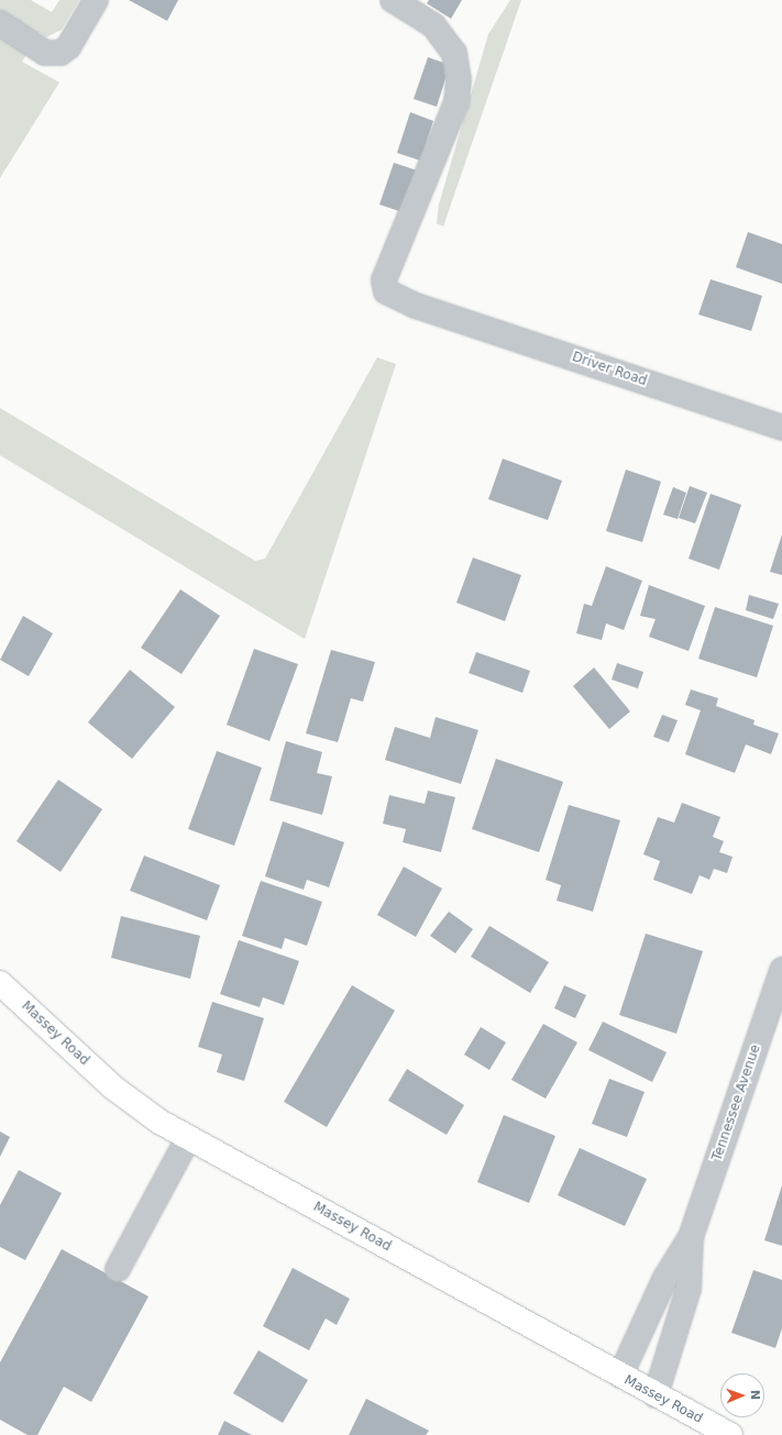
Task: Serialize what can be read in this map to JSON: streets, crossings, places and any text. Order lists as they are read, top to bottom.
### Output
{
  "streets": {
    "main road": ["Massey Road"],
    "street": ["Driver Road", "Tennessee Avenue"]
  },
  "crossings": [
    ["Massey Road", "Tennessee Avenue"]
  ],
  "north": "right"
}
